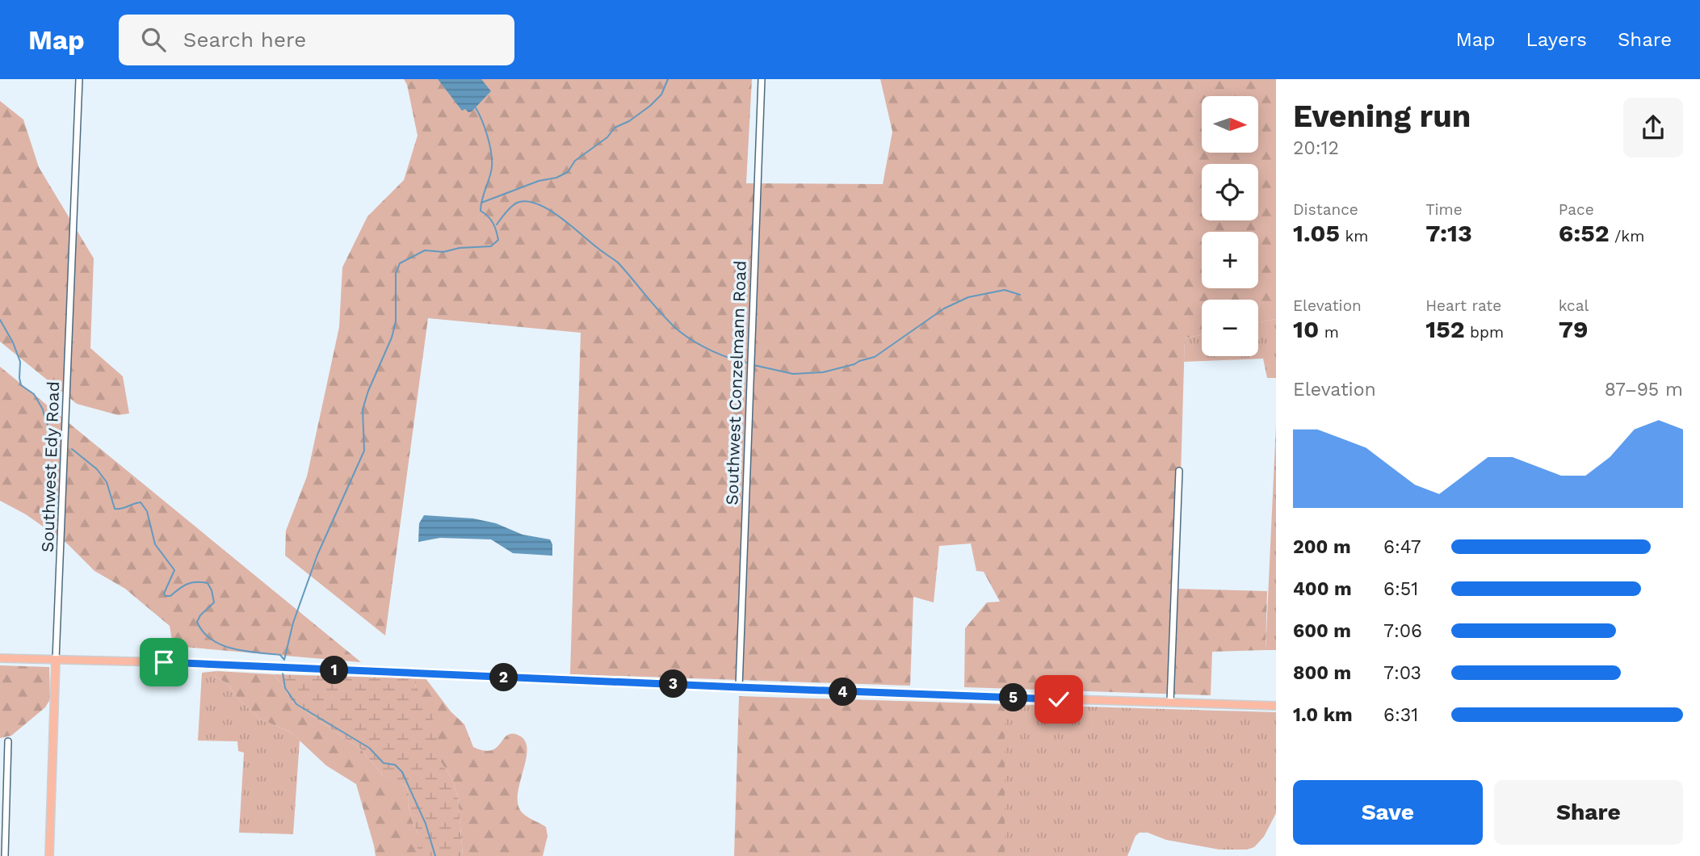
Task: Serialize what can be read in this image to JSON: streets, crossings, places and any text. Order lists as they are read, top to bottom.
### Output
{
  "streets": {
    "main road": ["Southwest Edy Road"],
    "street": ["Southwest Conzelmann Road"]
  },
  "north": "right",
  "page": {
    "header": "Map",
    "search": "Search here",
    "nav": ["Map", "Layers", "Share"],
    "heading": ["Evening run", "20:12"],
    "map_buttons": ["+", "−"],
    "stats": [
      ["Distance", "1.05 km"],
      ["Time", "7:13"],
      ["Pace", "6:52 /km"],
      ["Elevation", "10 m"],
      ["Heart rate", "152 bpm"],
      ["kcal", "79"]
    ],
    "chart": ["Elevation", "87–95 m"],
    "list": [
      {
        "name": "200 m",
        "note": "6:47"
      },
      {
        "name": "400 m",
        "note": "6:51"
      },
      {
        "name": "600 m",
        "note": "7:06"
      },
      {
        "name": "800 m",
        "note": "7:03"
      },
      {
        "name": "1.0 km",
        "note": "6:31"
      }
    ],
    "pins": [
      "1",
      "2",
      "3",
      "4",
      "5"
    ],
    "buttons": ["Save", "Share"]
  }
}
